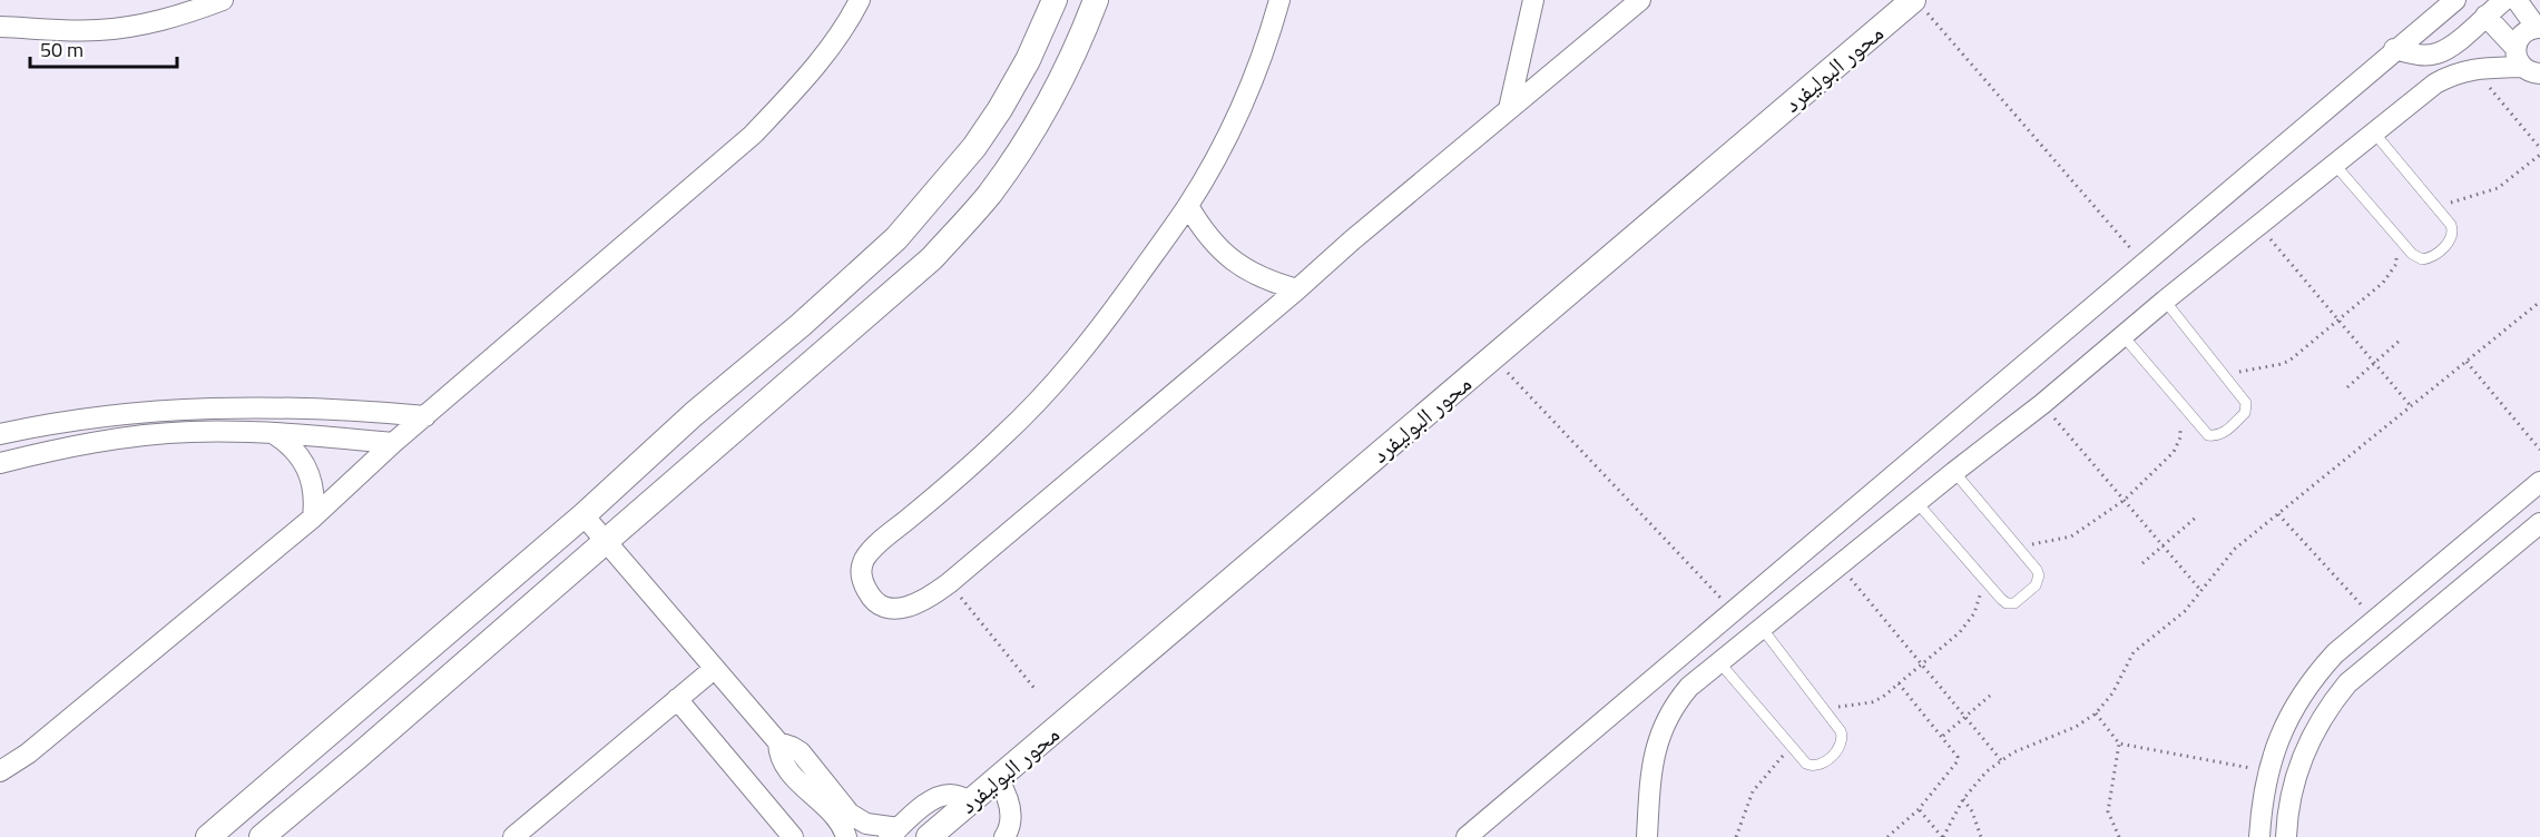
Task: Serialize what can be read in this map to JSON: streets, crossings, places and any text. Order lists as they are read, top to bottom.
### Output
{
  "streets": {
    "street": ["محور البوليفرد"]
  },
  "scale_bar": "50 m"
}
